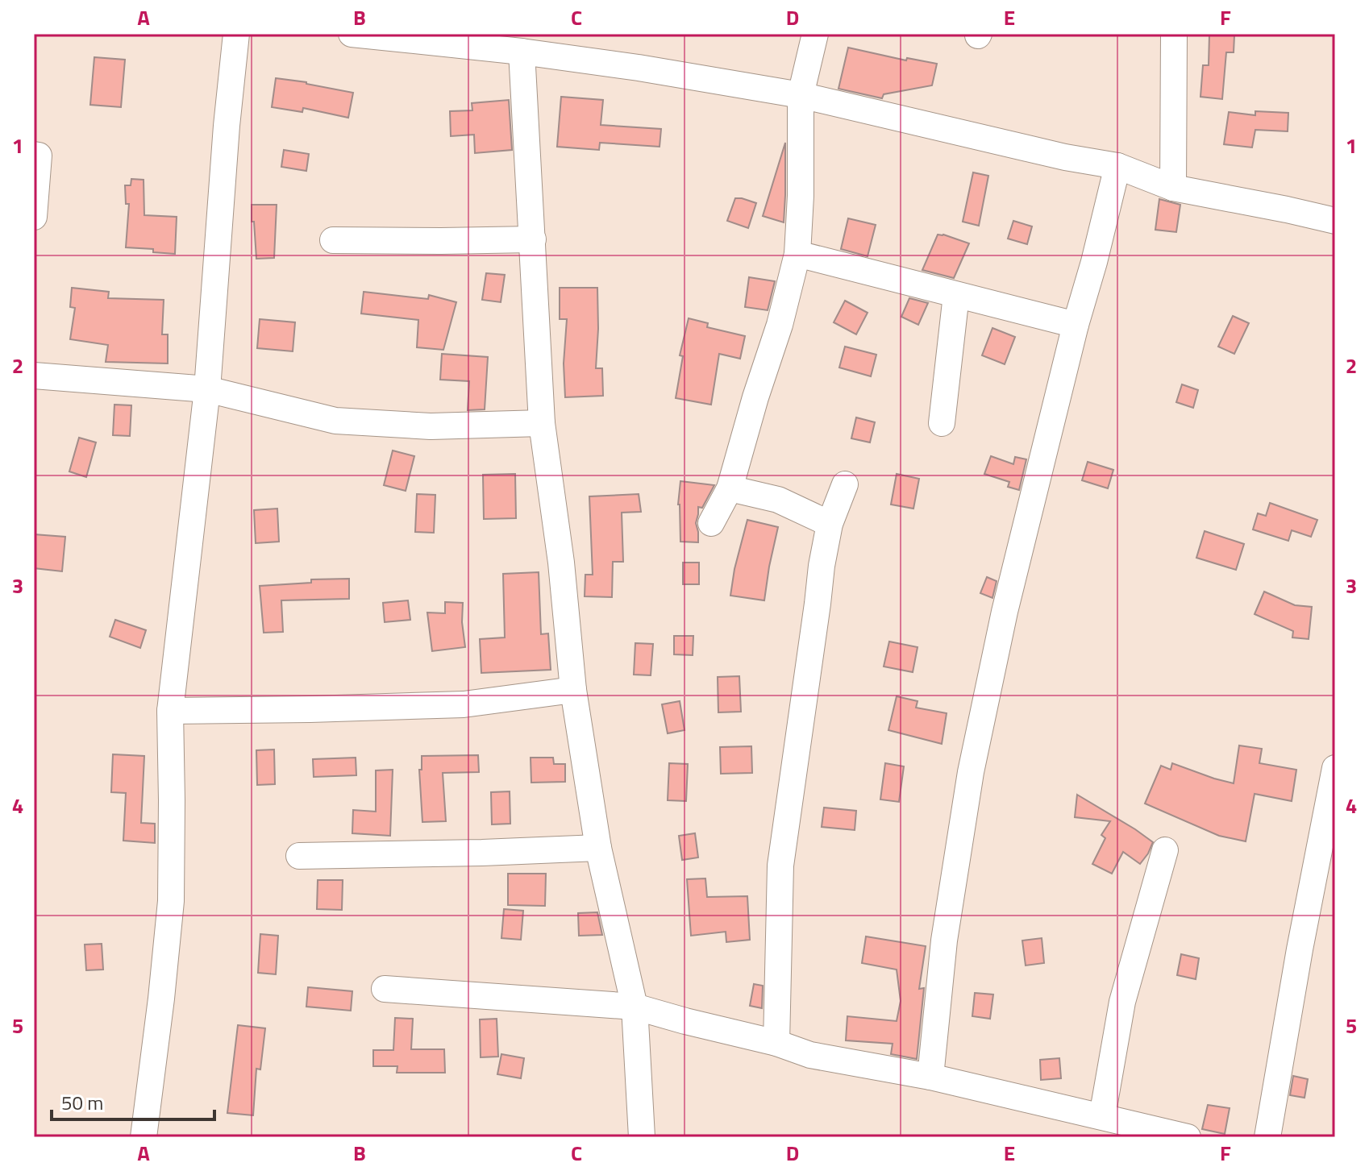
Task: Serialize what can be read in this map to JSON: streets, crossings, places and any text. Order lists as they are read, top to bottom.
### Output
{
  "scale_bar": "50 m",
  "grid": {
    "columns": [
      "A",
      "B",
      "C",
      "D",
      "E",
      "F"
    ],
    "rows": [
      "1",
      "2",
      "3",
      "4",
      "5"
    ]
  }
}
